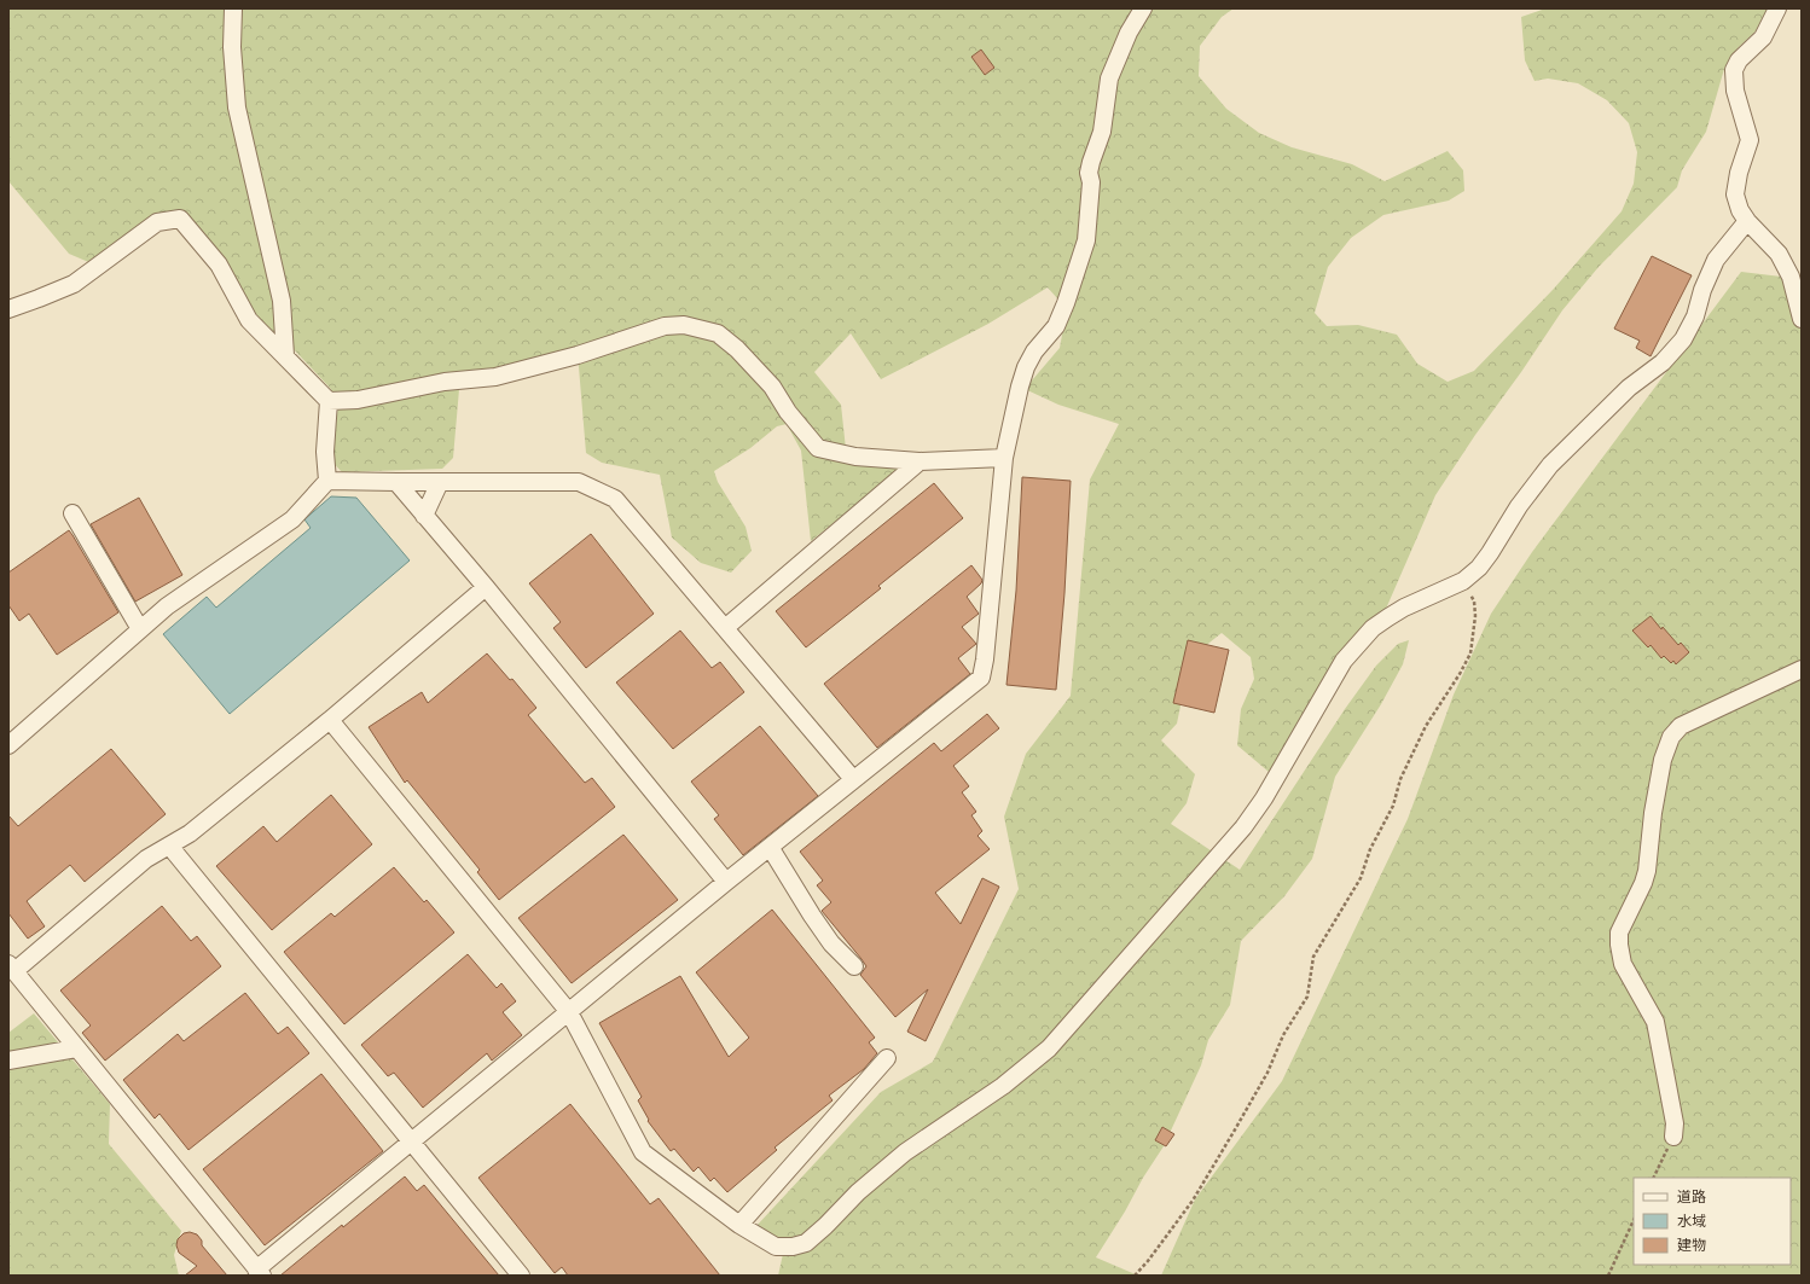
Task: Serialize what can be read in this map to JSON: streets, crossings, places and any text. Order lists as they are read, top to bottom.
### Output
{
  "legend": ["道路", "水域", "建物"]
}
